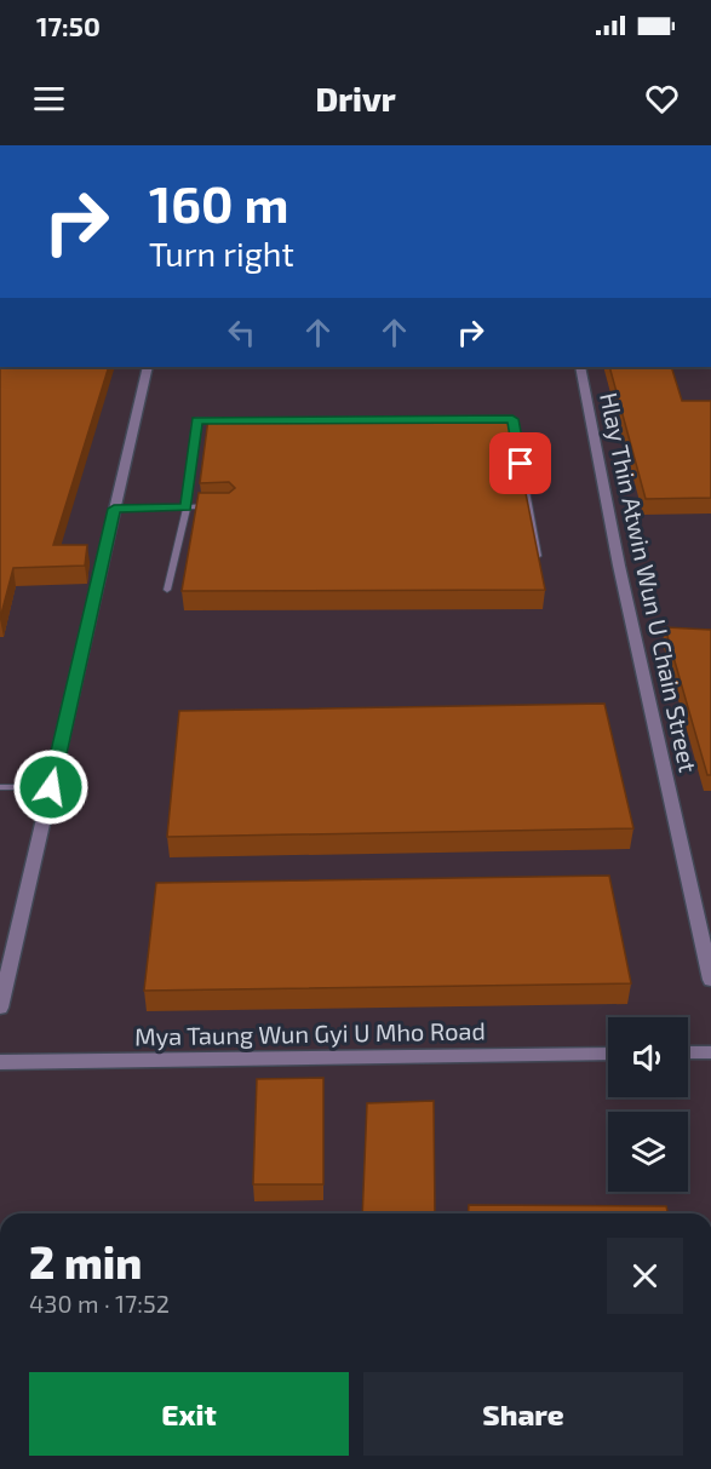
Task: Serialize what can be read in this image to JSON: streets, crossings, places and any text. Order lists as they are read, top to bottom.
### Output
{
  "streets": {
    "street": ["Hlay Thin Atwin Wun U Chain Street", "Mya Taung Wun Gyi U Mho Road"]
  },
  "page": {
    "status": "17:50",
    "header": "Drivr",
    "turn": ["160 m", "Turn right"],
    "heading": ["2 min", "430 m · 17:52"],
    "buttons": ["Exit", "Share"]
  }
}
